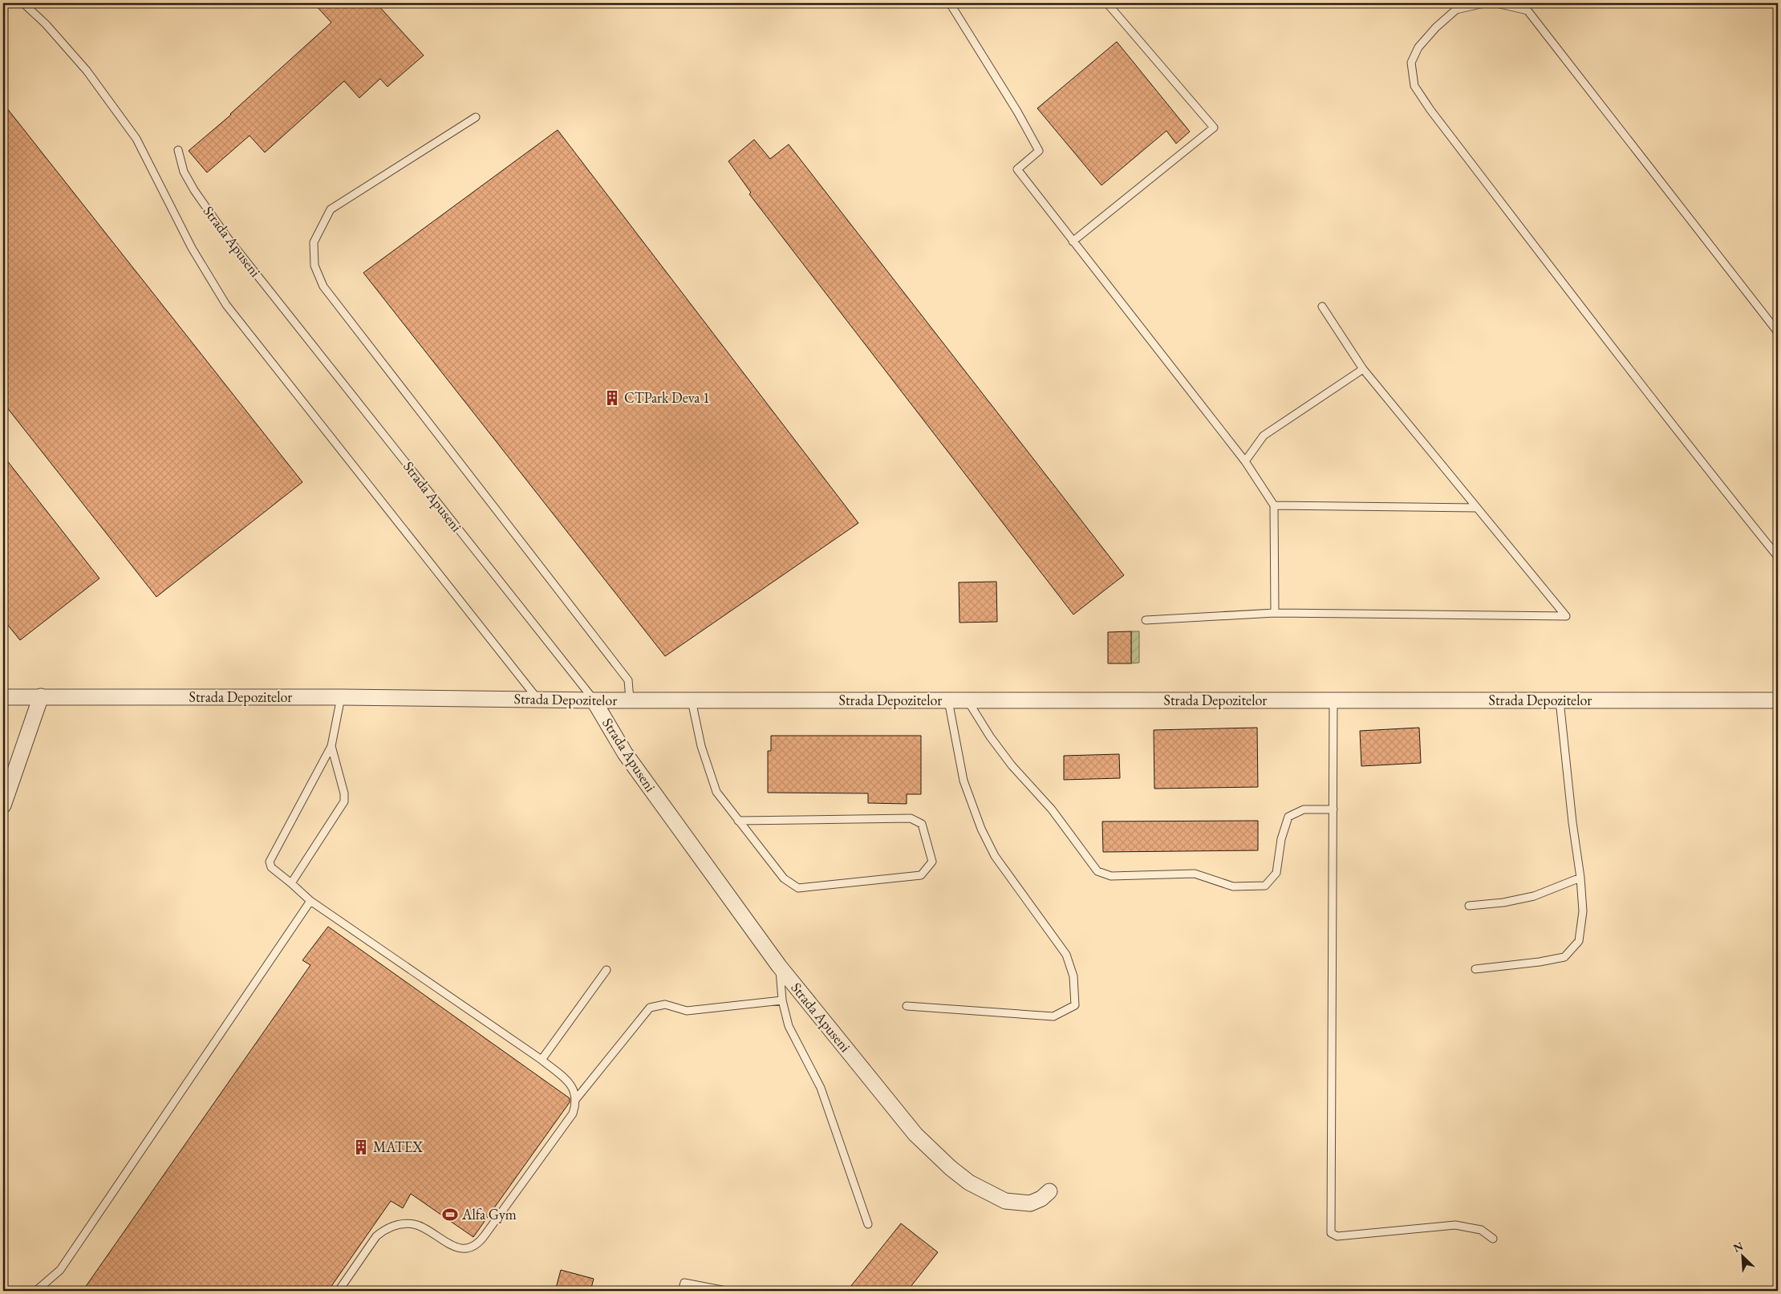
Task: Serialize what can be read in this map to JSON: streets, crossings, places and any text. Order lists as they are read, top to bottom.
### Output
{
  "streets": {
    "street": ["Strada Apuseni", "Strada Depozitelor"]
  },
  "crossings": [
    ["Strada Apuseni", "Strada Depozitelor"]
  ],
  "places": {
    "building": ["CTPark Deva 1", "MATEX"],
    "sports": ["Alfa Gym"]
  },
  "north": "top left"
}
